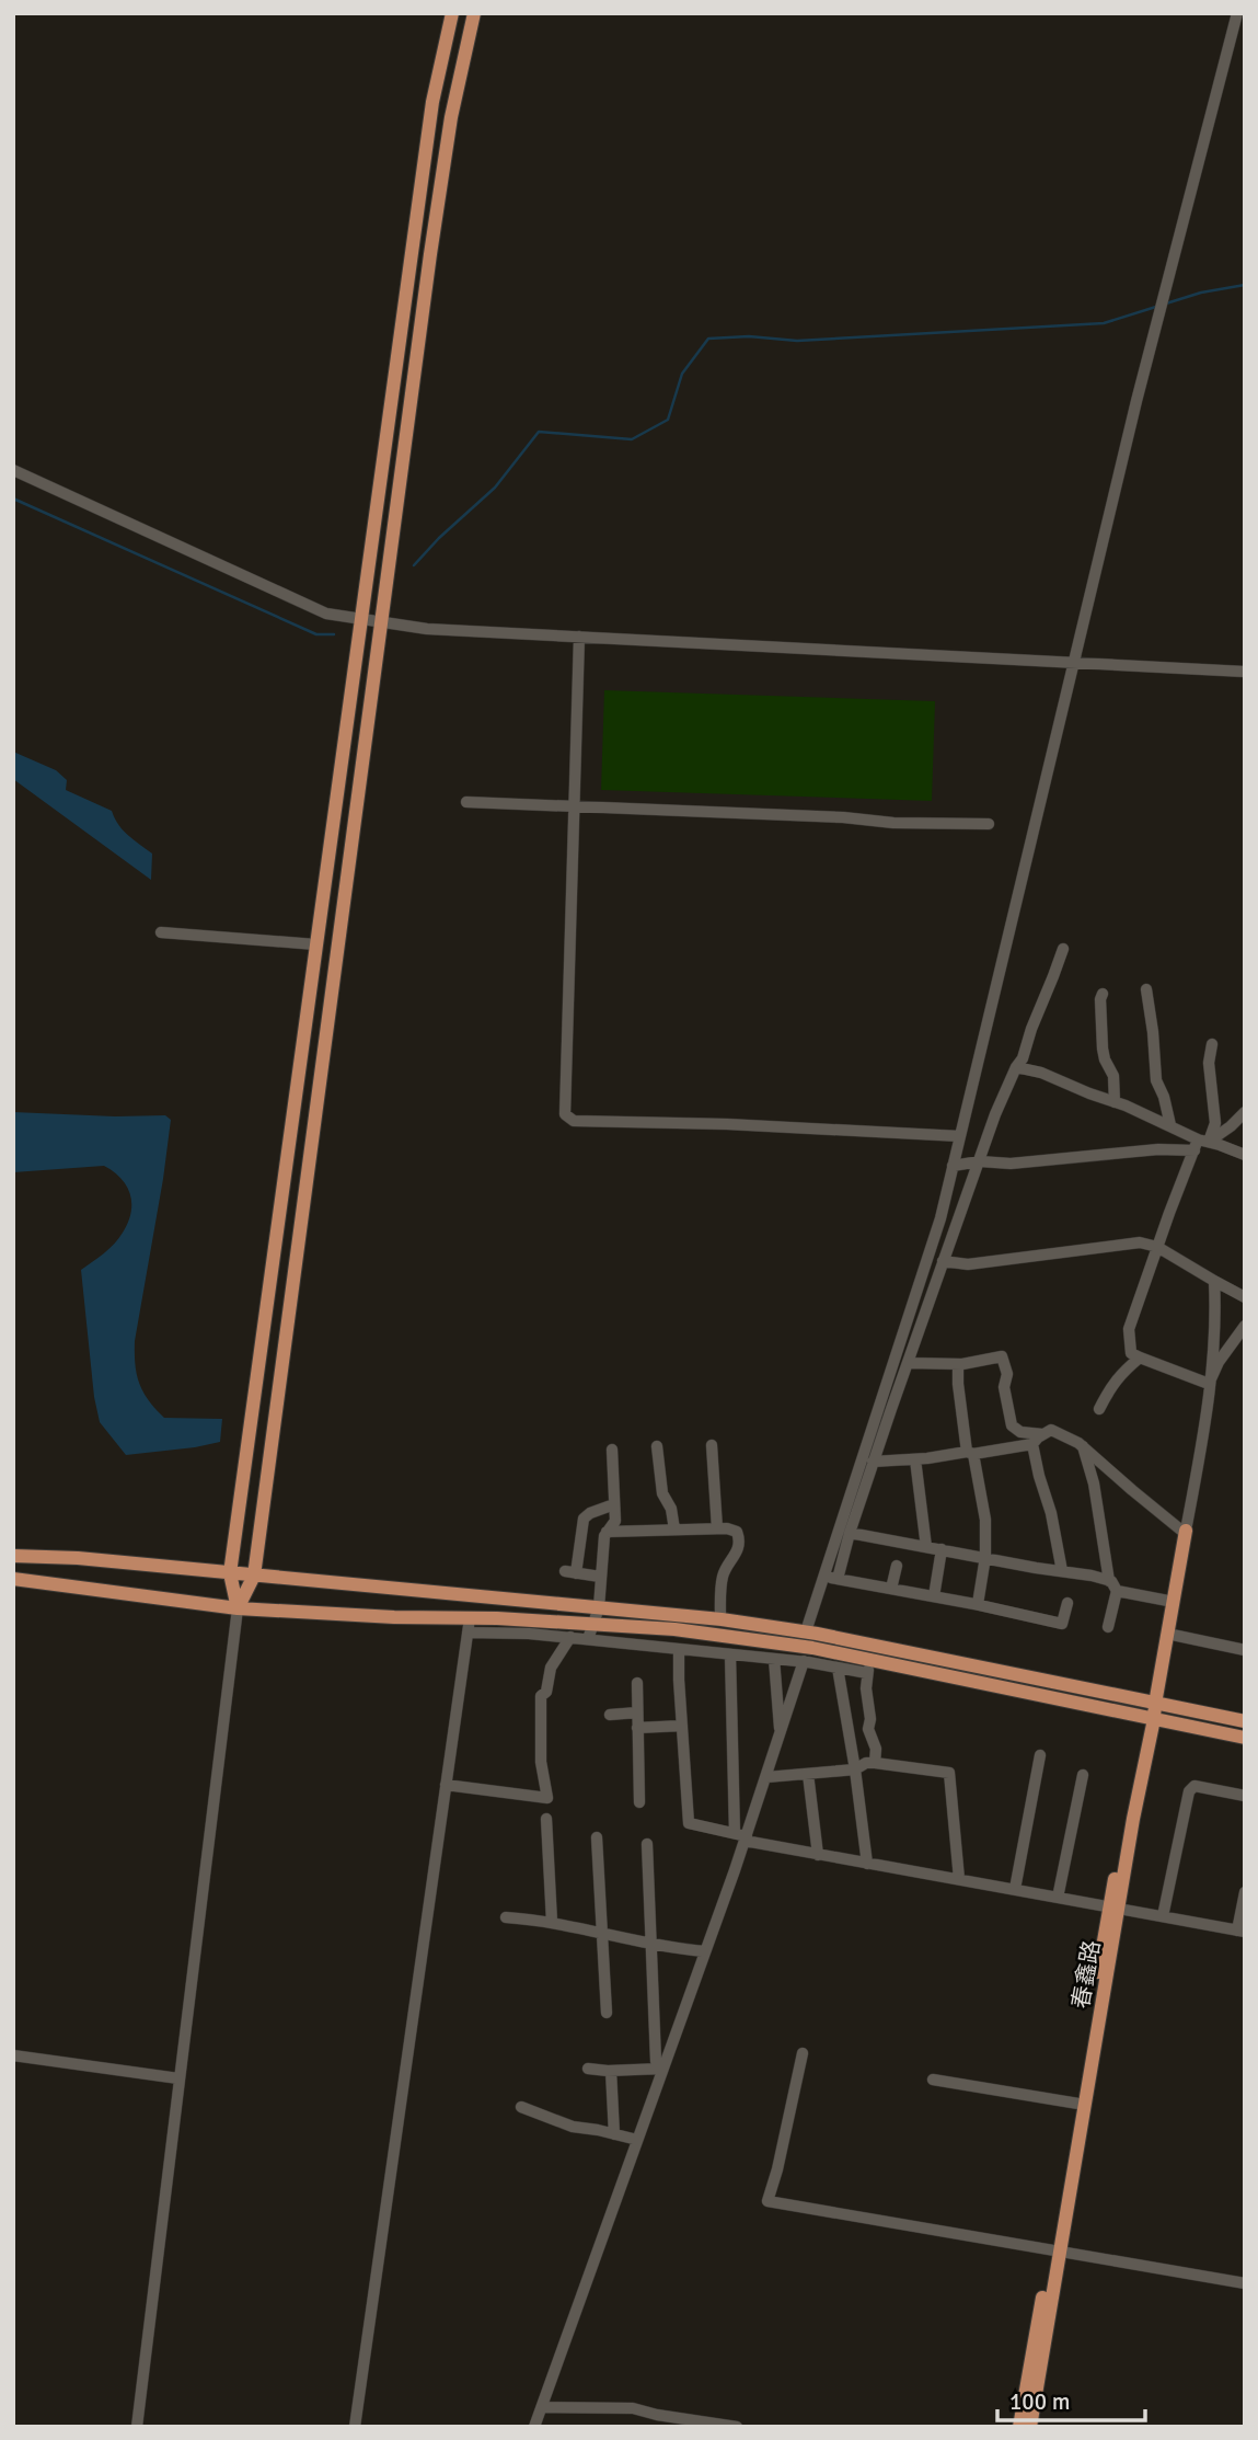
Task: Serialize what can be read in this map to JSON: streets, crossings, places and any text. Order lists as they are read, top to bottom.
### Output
{
  "streets": {
    "main road": ["春鑫路"]
  },
  "scale_bar": "100 m"
}
